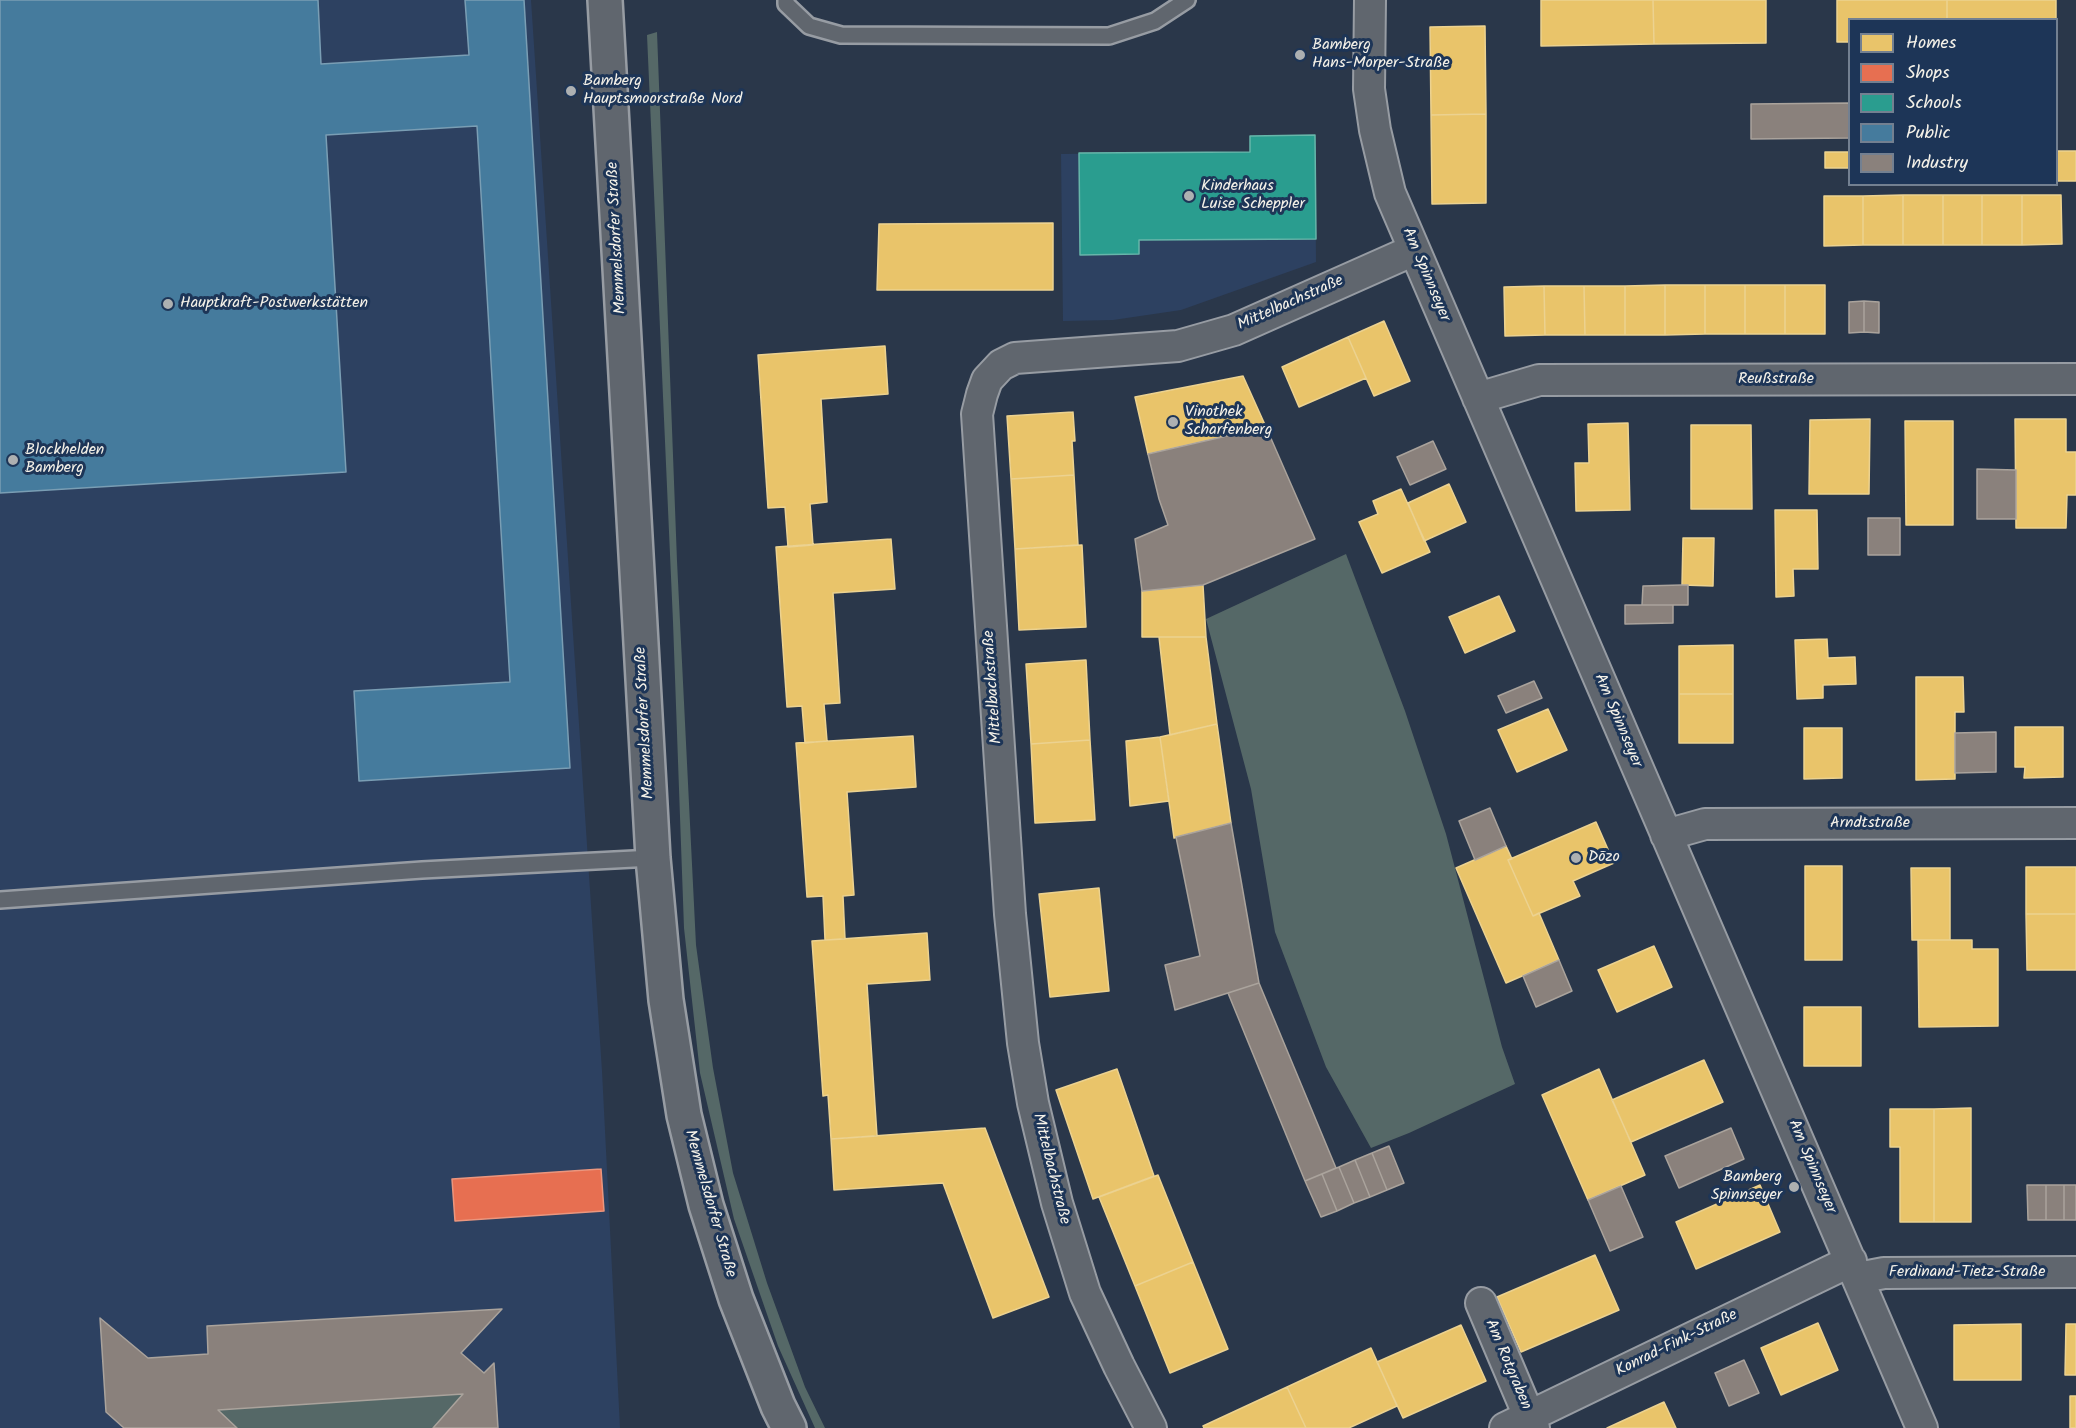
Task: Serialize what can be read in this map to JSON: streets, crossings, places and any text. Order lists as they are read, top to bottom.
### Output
{
  "streets": {
    "main road": ["Memmelsdorfer Straße"],
    "street": [
      "Am Spinnseyer",
      "Mittelbachstraße",
      "Reußstraße",
      "Arndtstraße",
      "Ferdinand-Tietz-Straße",
      "Konrad-Fink-Straße",
      "Am Rotgraben"
    ]
  },
  "crossings": [
    ["Am Spinnseyer", "Mittelbachstraße"],
    ["Am Spinnseyer", "Reußstraße"],
    ["Am Spinnseyer", "Arndtstraße"],
    ["Am Spinnseyer", "Ferdinand-Tietz-Straße"],
    ["Am Spinnseyer", "Konrad-Fink-Straße"],
    ["Ferdinand-Tietz-Straße", "Konrad-Fink-Straße"],
    ["Konrad-Fink-Straße", "Am Rotgraben"]
  ],
  "places": [
    "Bamberg Hans-Morper-Straße",
    "Bamberg Hauptsmoorstraße Nord",
    "Kinderhaus Luise Scheppler",
    "Hauptkraft-Postwerkstätten",
    "Vinothek Scharfenberg",
    "Blockhelden Bamberg",
    "Dōzo",
    "Bamberg Spinnseyer"
  ],
  "legend": [
    "Homes",
    "Shops",
    "Schools",
    "Public",
    "Industry"
  ]
}
